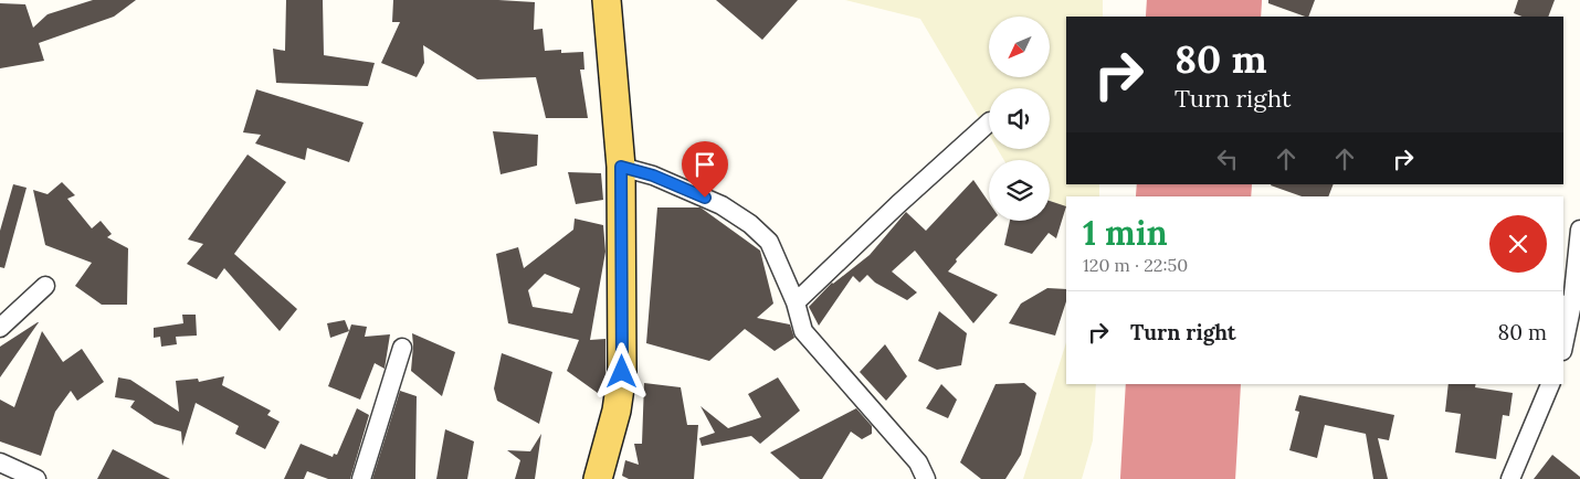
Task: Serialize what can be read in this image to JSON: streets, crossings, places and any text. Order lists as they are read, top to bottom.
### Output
{
  "north": "bottom left",
  "page": {
    "turn": ["80 m", "Turn right"],
    "heading": ["1 min", "120 m · 22:50"],
    "list": [
      {
        "name": "Turn right",
        "value": "80 m"
      }
    ]
  }
}
